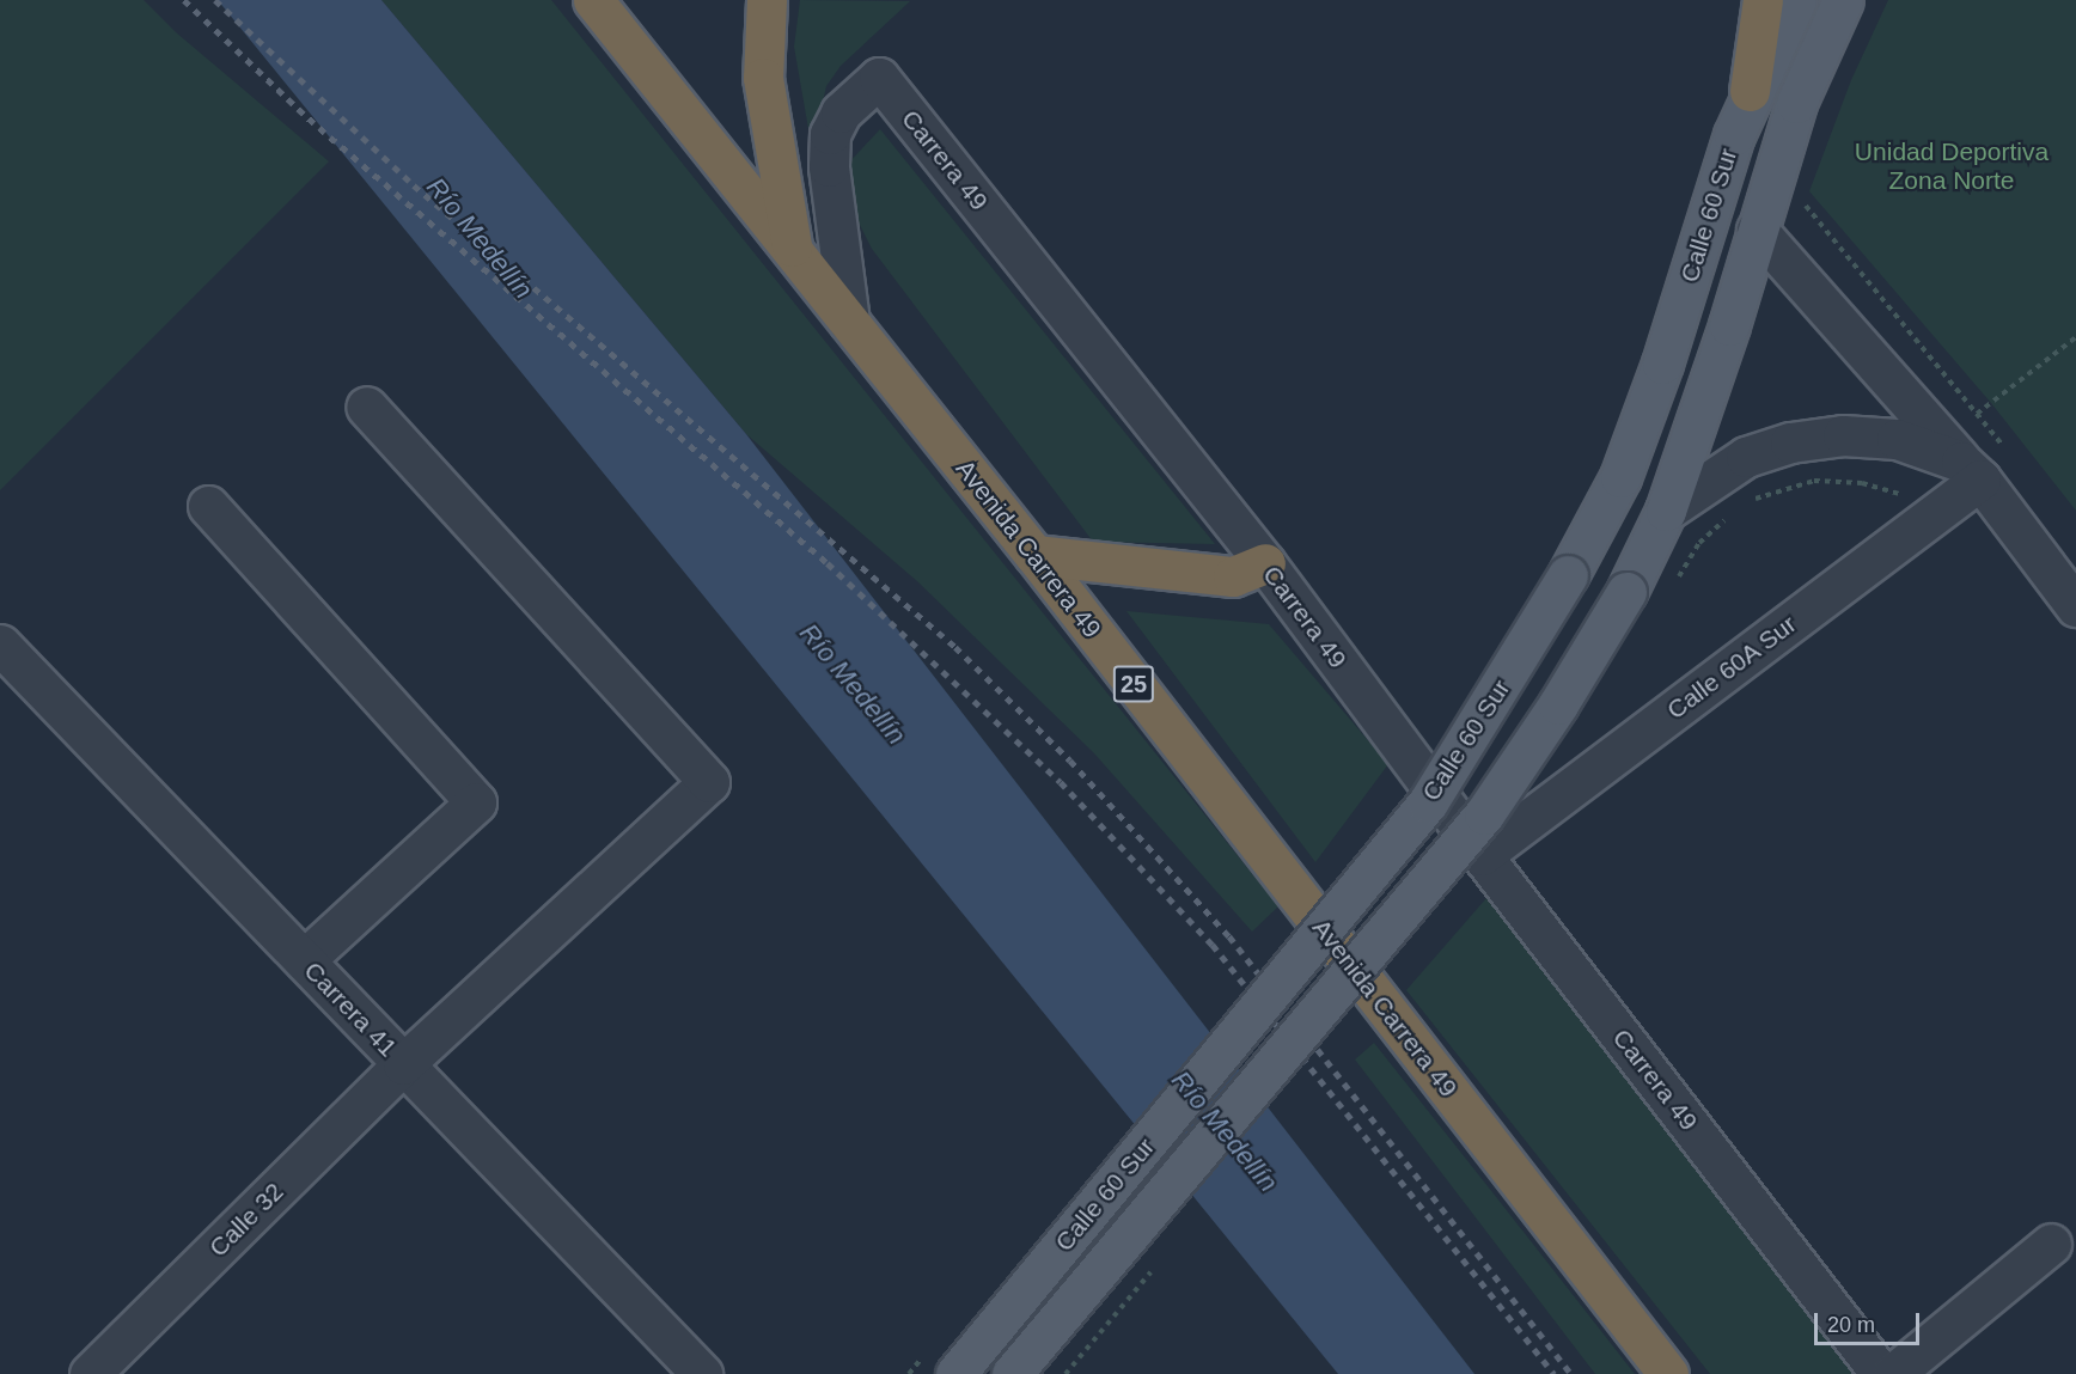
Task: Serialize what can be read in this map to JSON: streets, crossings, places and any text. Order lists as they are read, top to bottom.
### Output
{
  "streets": {
    "highway": ["Avenida Carrera 49", "25"],
    "main road": ["Calle 60 Sur"],
    "street": [
      "Carrera 49",
      "Calle 60A Sur",
      "Carrera 41",
      "Calle 32"
    ]
  },
  "crossings": [
    ["Carrera 49", "Avenida Carrera 49"],
    ["Carrera 49", "Calle 60A Sur"],
    ["Carrera 41", "Calle 32"]
  ],
  "water": ["Río Medellín"],
  "parks": ["Unidad Deportiva Zona Norte"],
  "scale_bar": "20 m"
}
